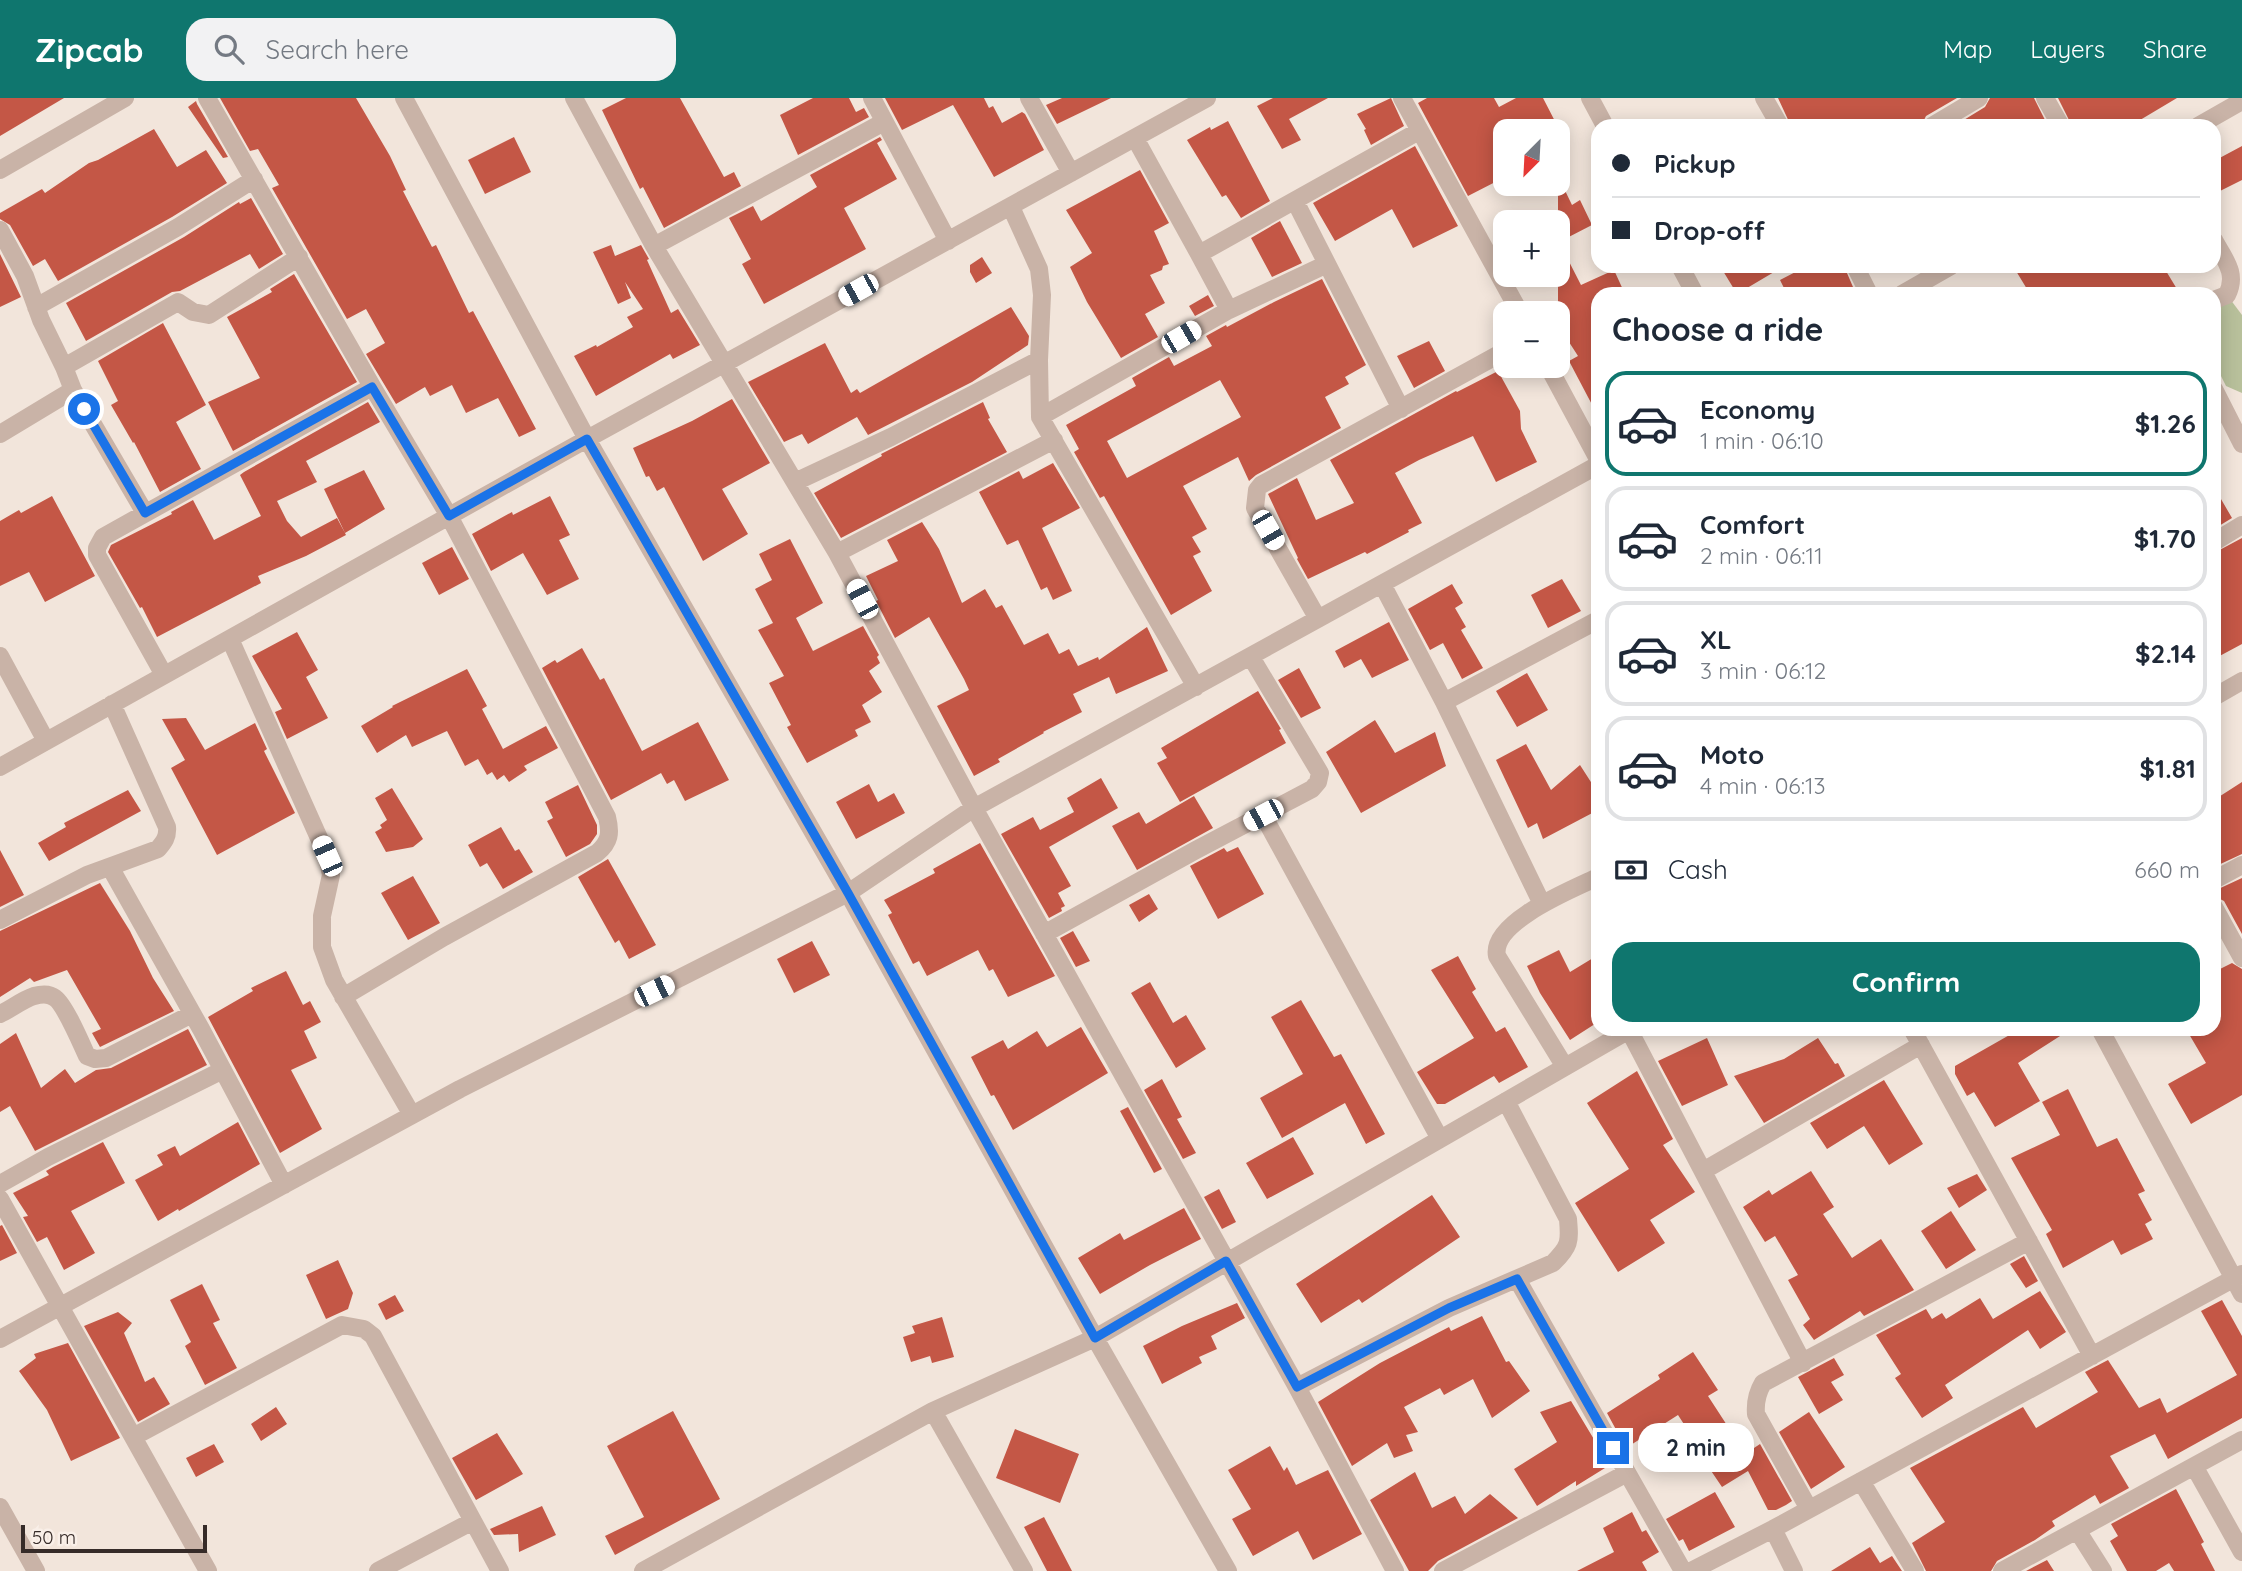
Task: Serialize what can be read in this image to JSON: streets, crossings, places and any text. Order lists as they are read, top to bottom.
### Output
{
  "scale_bar": "50 m",
  "north": "bottom left",
  "page": {
    "header": "Zipcab",
    "search": "Search here",
    "nav": ["Map", "Layers", "Share"],
    "map_buttons": ["+", "−"],
    "banner": ["Pickup", "Drop-off"],
    "heading": "Choose a ride",
    "list": [
      {
        "name": "Economy",
        "note": "1 min · 06:10",
        "value": "$1.26"
      },
      {
        "name": "Comfort",
        "note": "2 min · 06:11",
        "value": "$1.70"
      },
      {
        "name": "XL",
        "note": "3 min · 06:12",
        "value": "$2.14"
      },
      {
        "name": "Moto",
        "note": "4 min · 06:13",
        "value": "$1.81"
      }
    ],
    "pay": ["Cash", "660 m"],
    "buttons": "Confirm",
    "bubble": "2 min",
    "scale": "50 m"
  }
}
